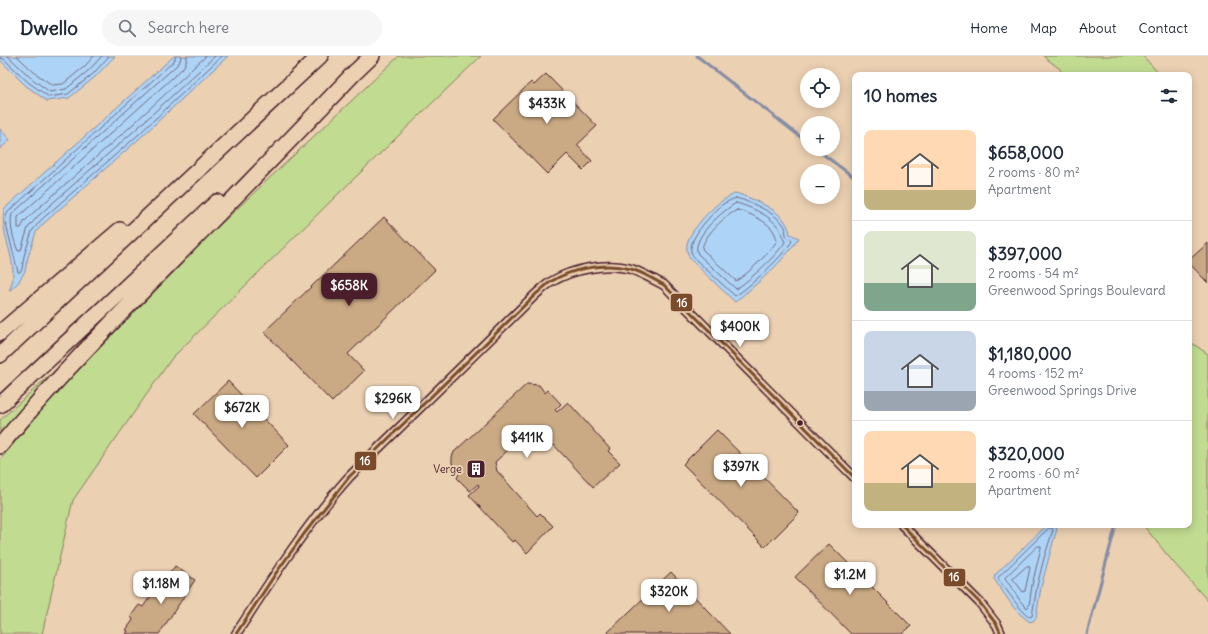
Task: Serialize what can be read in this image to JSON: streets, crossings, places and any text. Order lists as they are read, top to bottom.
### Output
{
  "places": {
    "building": ["Verge"]
  },
  "lines": ["transit line 16"],
  "page": {
    "header": "Dwello",
    "search": "Search here",
    "nav": [
      "Home",
      "Map",
      "About",
      "Contact"
    ],
    "map_buttons": ["+", "−"],
    "heading": "10 homes",
    "price": [
      "$433K",
      "$658K",
      "$400K",
      "$296K",
      "$672K",
      "$411K",
      "$397K",
      "$1.2M",
      "$1.18M",
      "$320K"
    ],
    "list": [
      {
        "name": "$658,000",
        "note": "2 rooms · 80 m² · Apartment"
      },
      {
        "name": "$397,000",
        "note": "2 rooms · 54 m² · Greenwood Springs Boulevard"
      },
      {
        "name": "$1,180,000",
        "note": "4 rooms · 152 m² · Greenwood Springs Drive"
      },
      {
        "name": "$320,000",
        "note": "2 rooms · 60 m² · Apartment"
      }
    ]
  }
}
